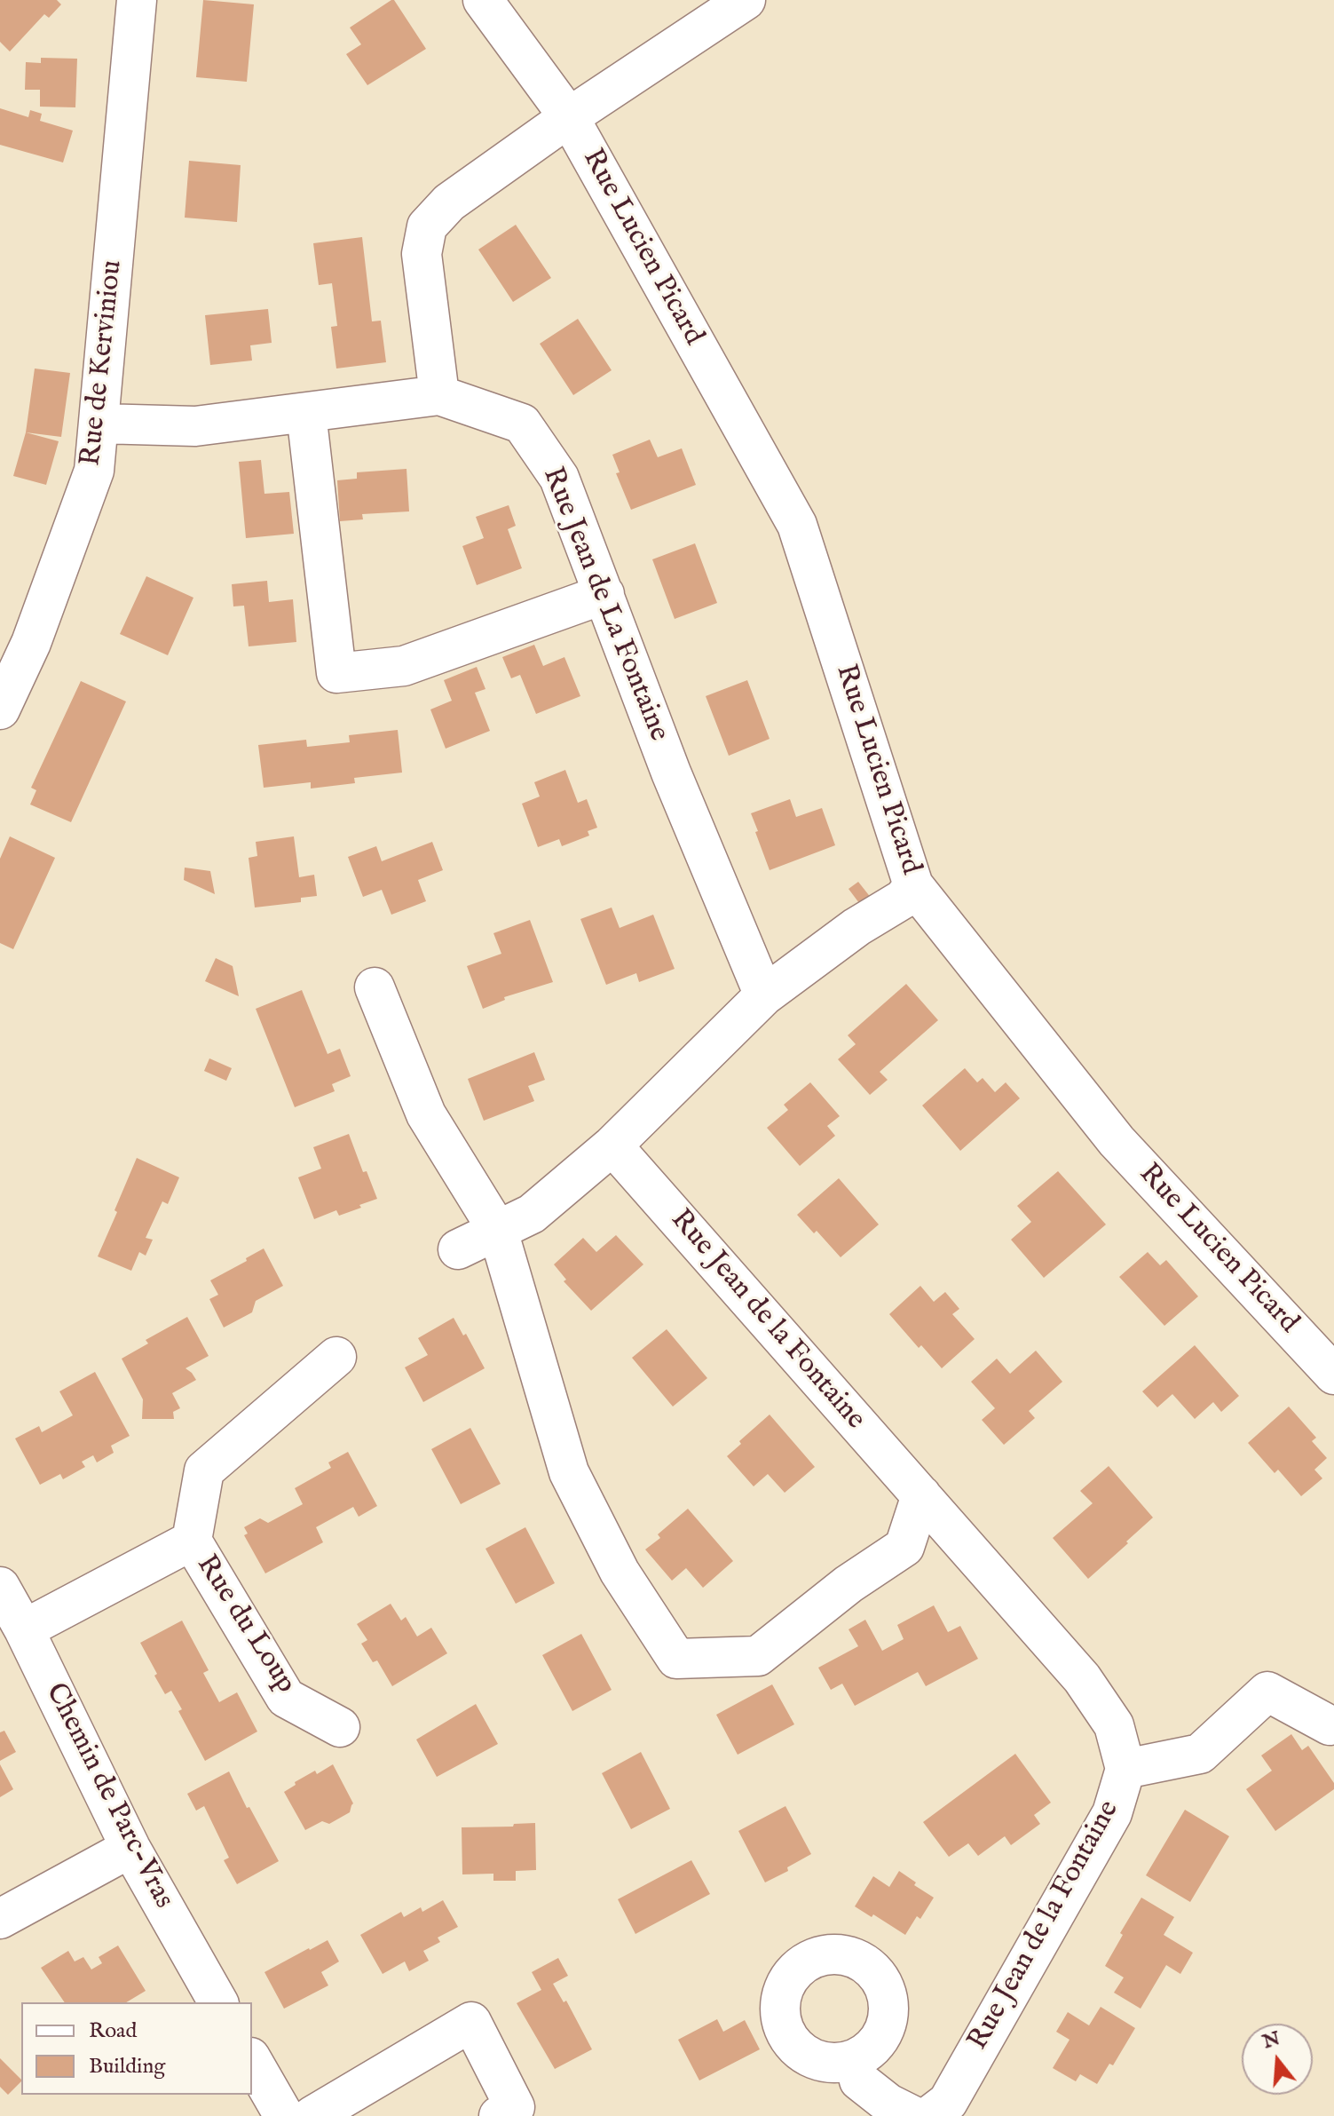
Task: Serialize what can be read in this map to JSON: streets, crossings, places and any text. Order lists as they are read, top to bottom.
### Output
{
  "streets": {
    "street": [
      "Rue Lucien Picard",
      "Rue de Kerviniou",
      "Rue Jean de La Fontaine",
      "Rue Jean de la Fontaine",
      "Rue du Loup",
      "Chemin de Parc-Vras"
    ]
  },
  "crossings": [
    ["Rue de Kerviniou", "Rue Jean de La Fontaine"],
    ["Rue Jean de La Fontaine", "Rue Jean de la Fontaine"],
    ["Rue du Loup", "Chemin de Parc-Vras"]
  ],
  "legend": ["Road", "Building"],
  "north": "top"
}
